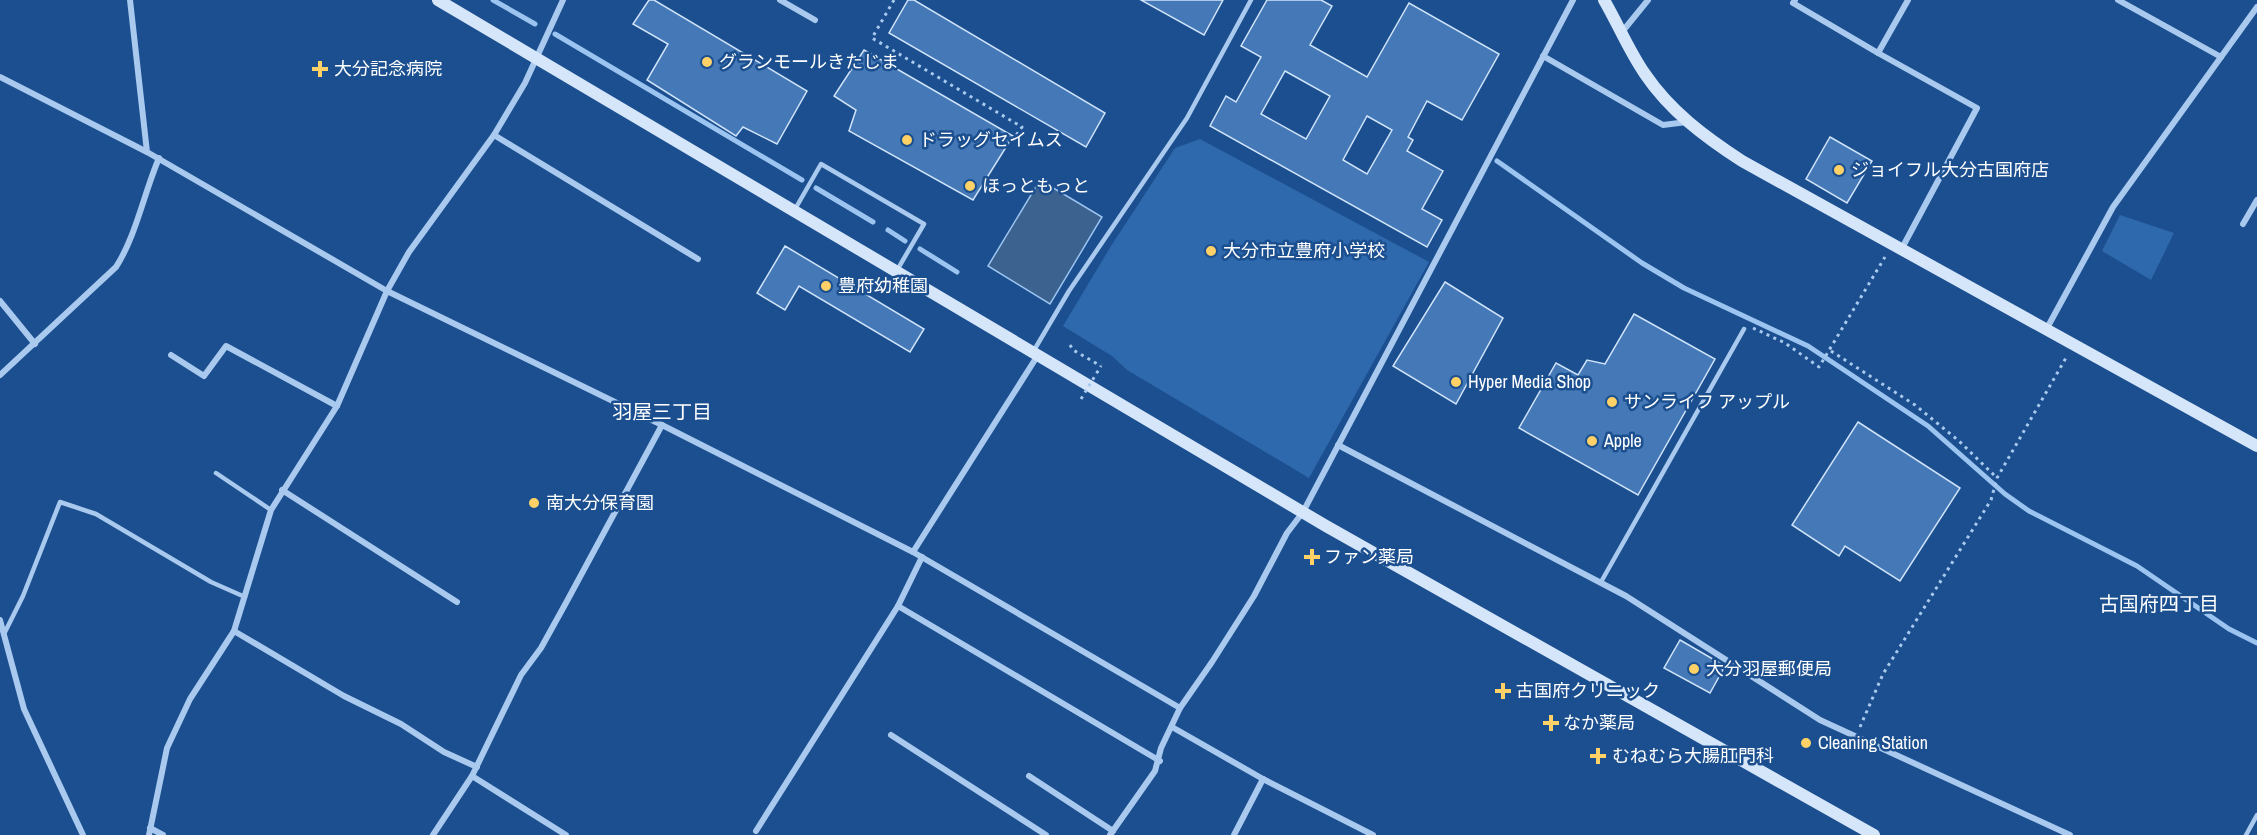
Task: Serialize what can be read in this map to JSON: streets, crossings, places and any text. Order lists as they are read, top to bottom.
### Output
{
  "districts": ["羽屋三丁目", "古国府四丁目"],
  "places": {
    "other": [
      "グランモールきたじま",
      "ドラッグセイムス",
      "ジョイフル大分古国府店",
      "ほっともっと",
      "大分市立豊府小学校",
      "豊府幼稚園",
      "Hyper Media Shop",
      "サンライフ アップル",
      "Apple",
      "南大分保育園",
      "大分羽屋郵便局",
      "Cleaning Station"
    ],
    "health": [
      "大分記念病院",
      "ファン薬局",
      "古国府クリニック",
      "なか薬局",
      "むねむら大腸肛門科"
    ]
  }
}
